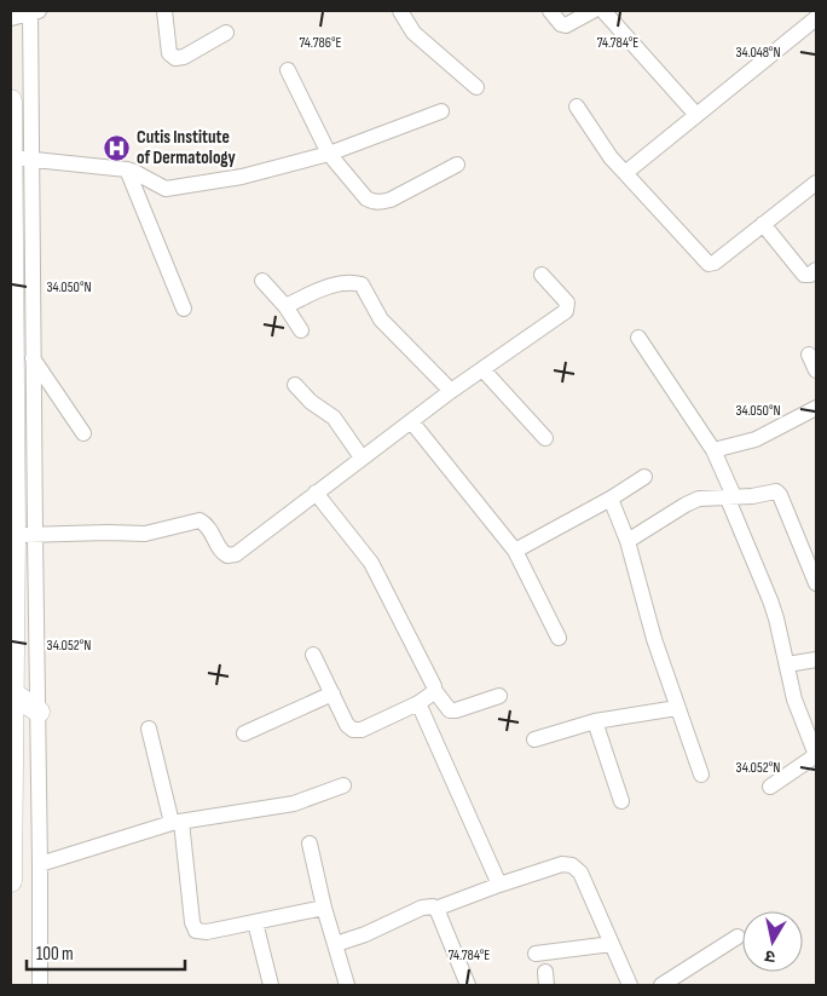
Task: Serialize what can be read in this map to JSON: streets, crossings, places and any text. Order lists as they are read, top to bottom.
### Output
{
  "places": {
    "hospital": ["Cutis Institute of Dermatology"]
  },
  "scale_bar": "100 m",
  "north": "bottom",
  "coordinates": [
    "74.786°E",
    "74.784°E",
    "34.048°N",
    "34.050°N",
    "34.052°N"
  ]
}
